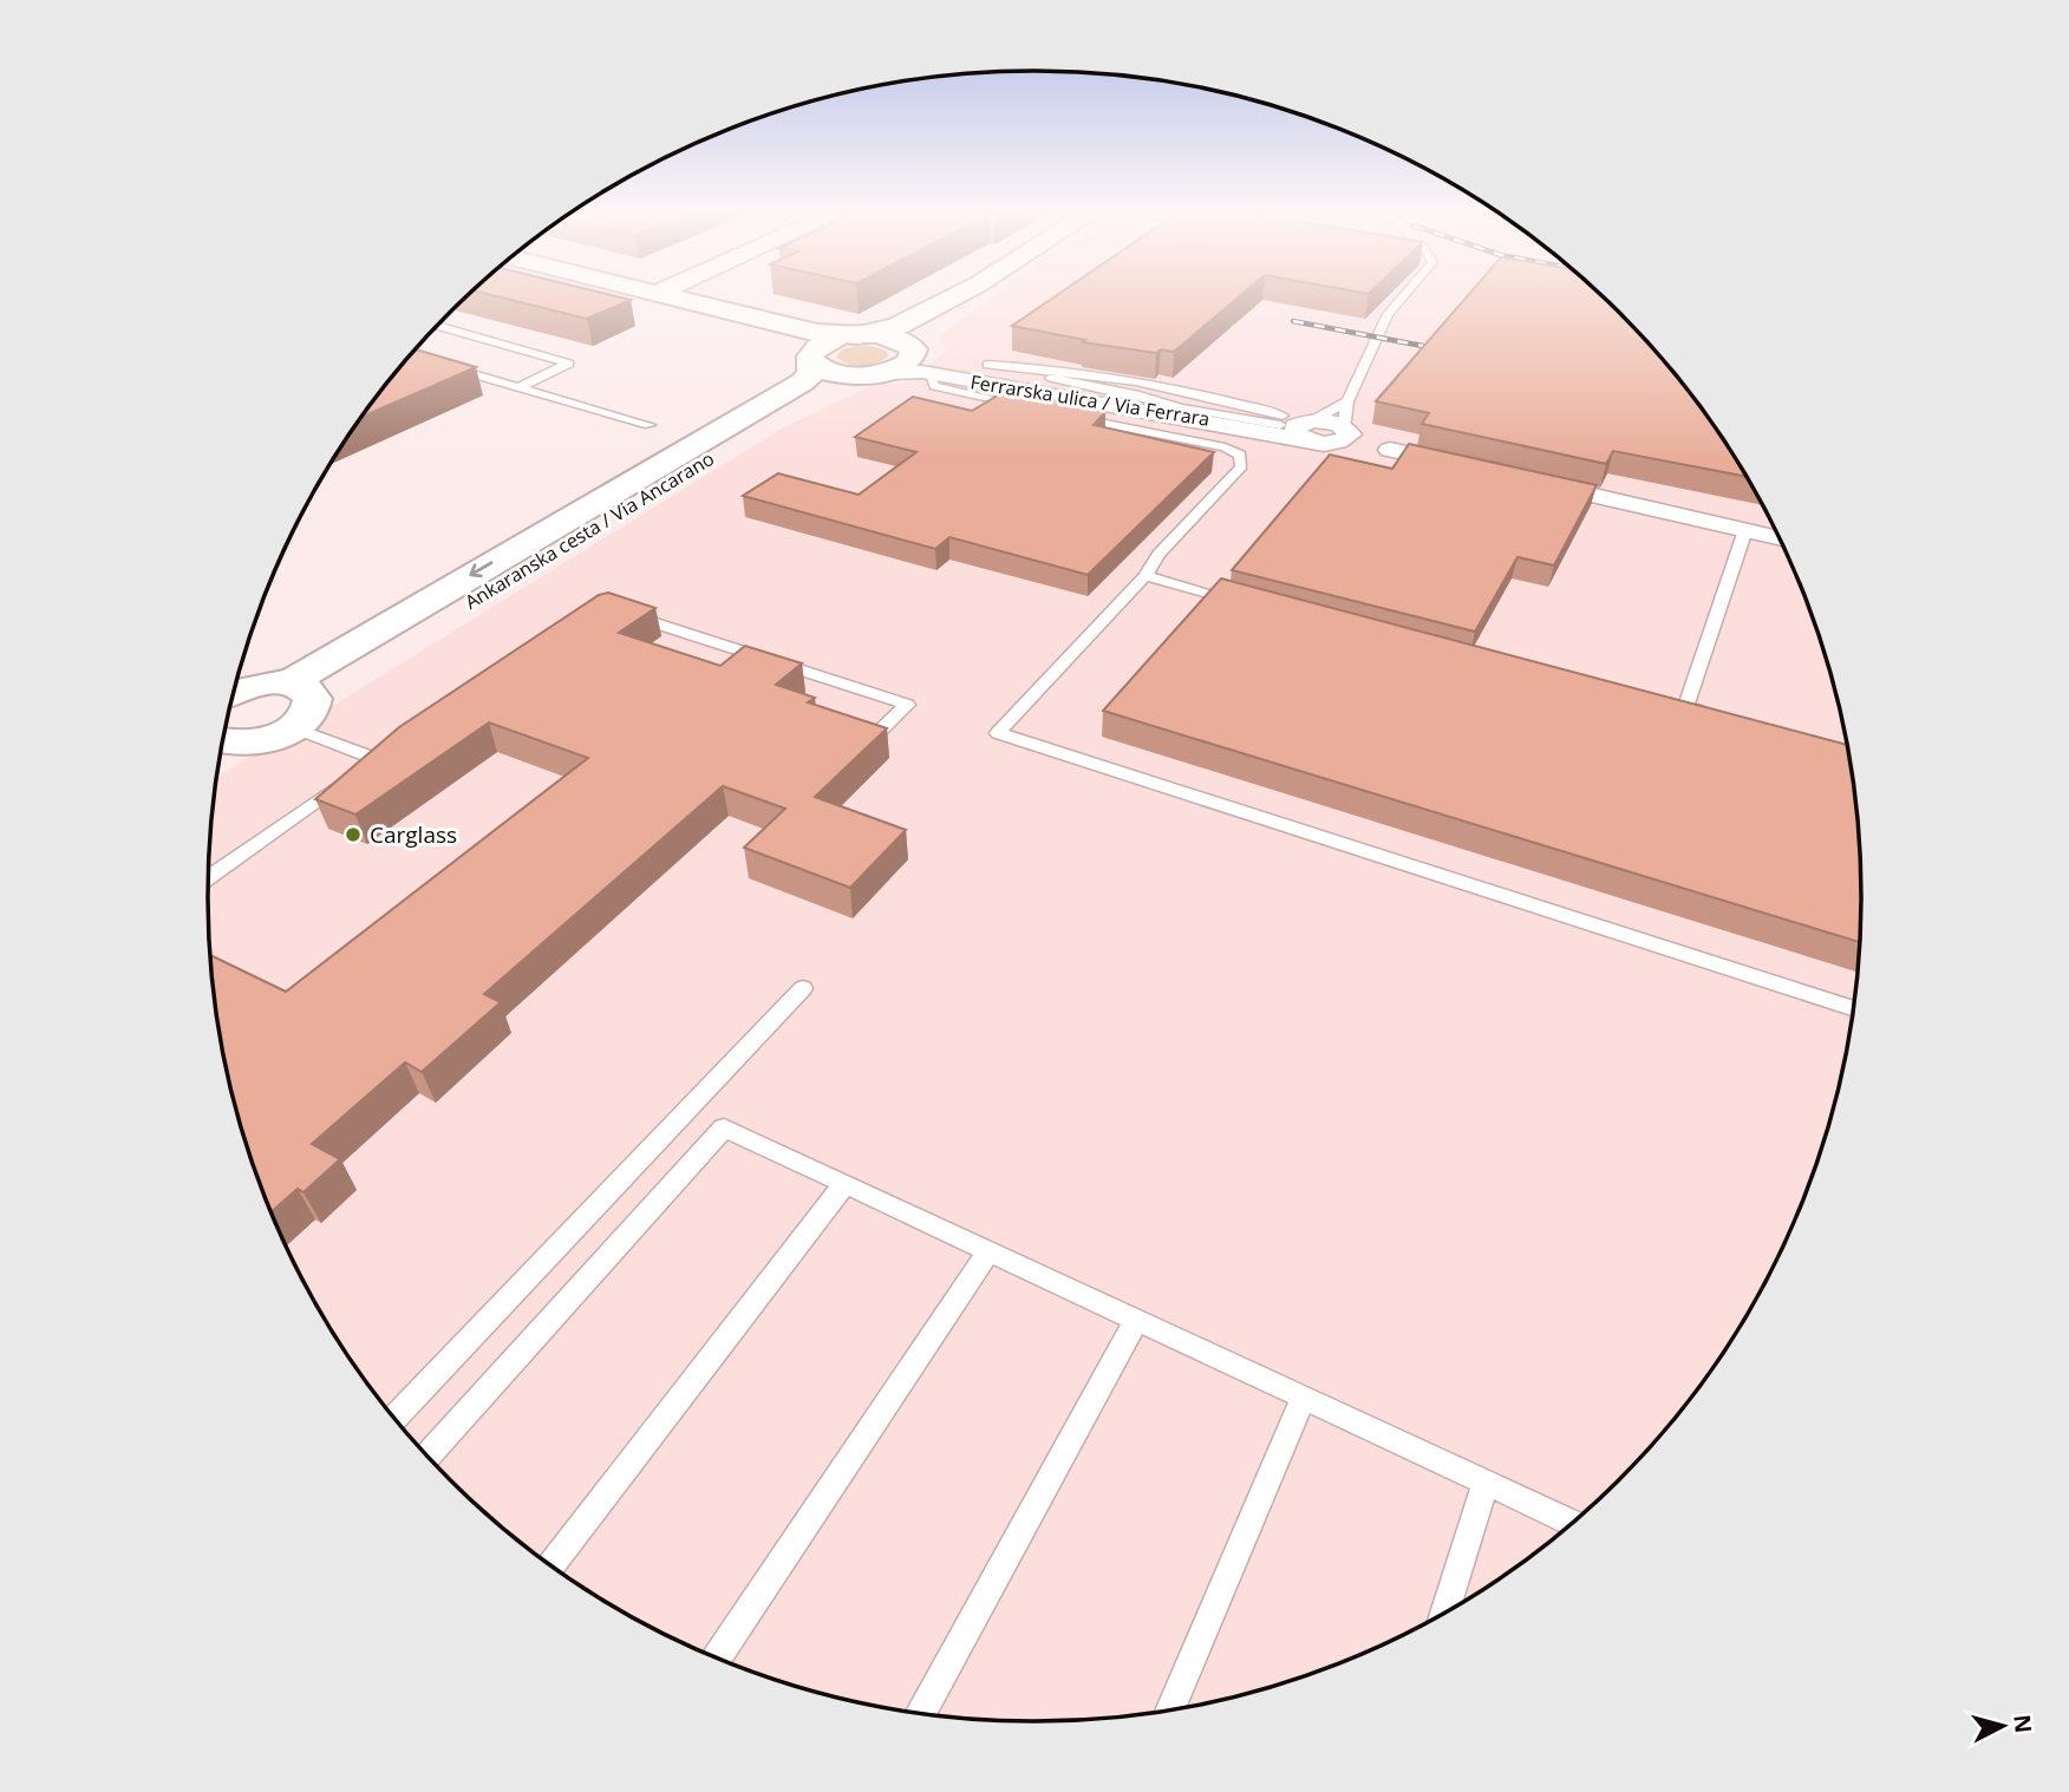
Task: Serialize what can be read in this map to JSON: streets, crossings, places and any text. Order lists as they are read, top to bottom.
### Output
{
  "streets": {
    "main road": ["Ankaranska cesta / Via Ancarano"],
    "street": ["Ferrarska ulica / Via Ferrara"]
  },
  "crossings": [
    ["Ferrarska ulica / Via Ferrara", "Ankaranska cesta / Via Ancarano"]
  ],
  "places": ["Carglass"],
  "north": "right"
}
